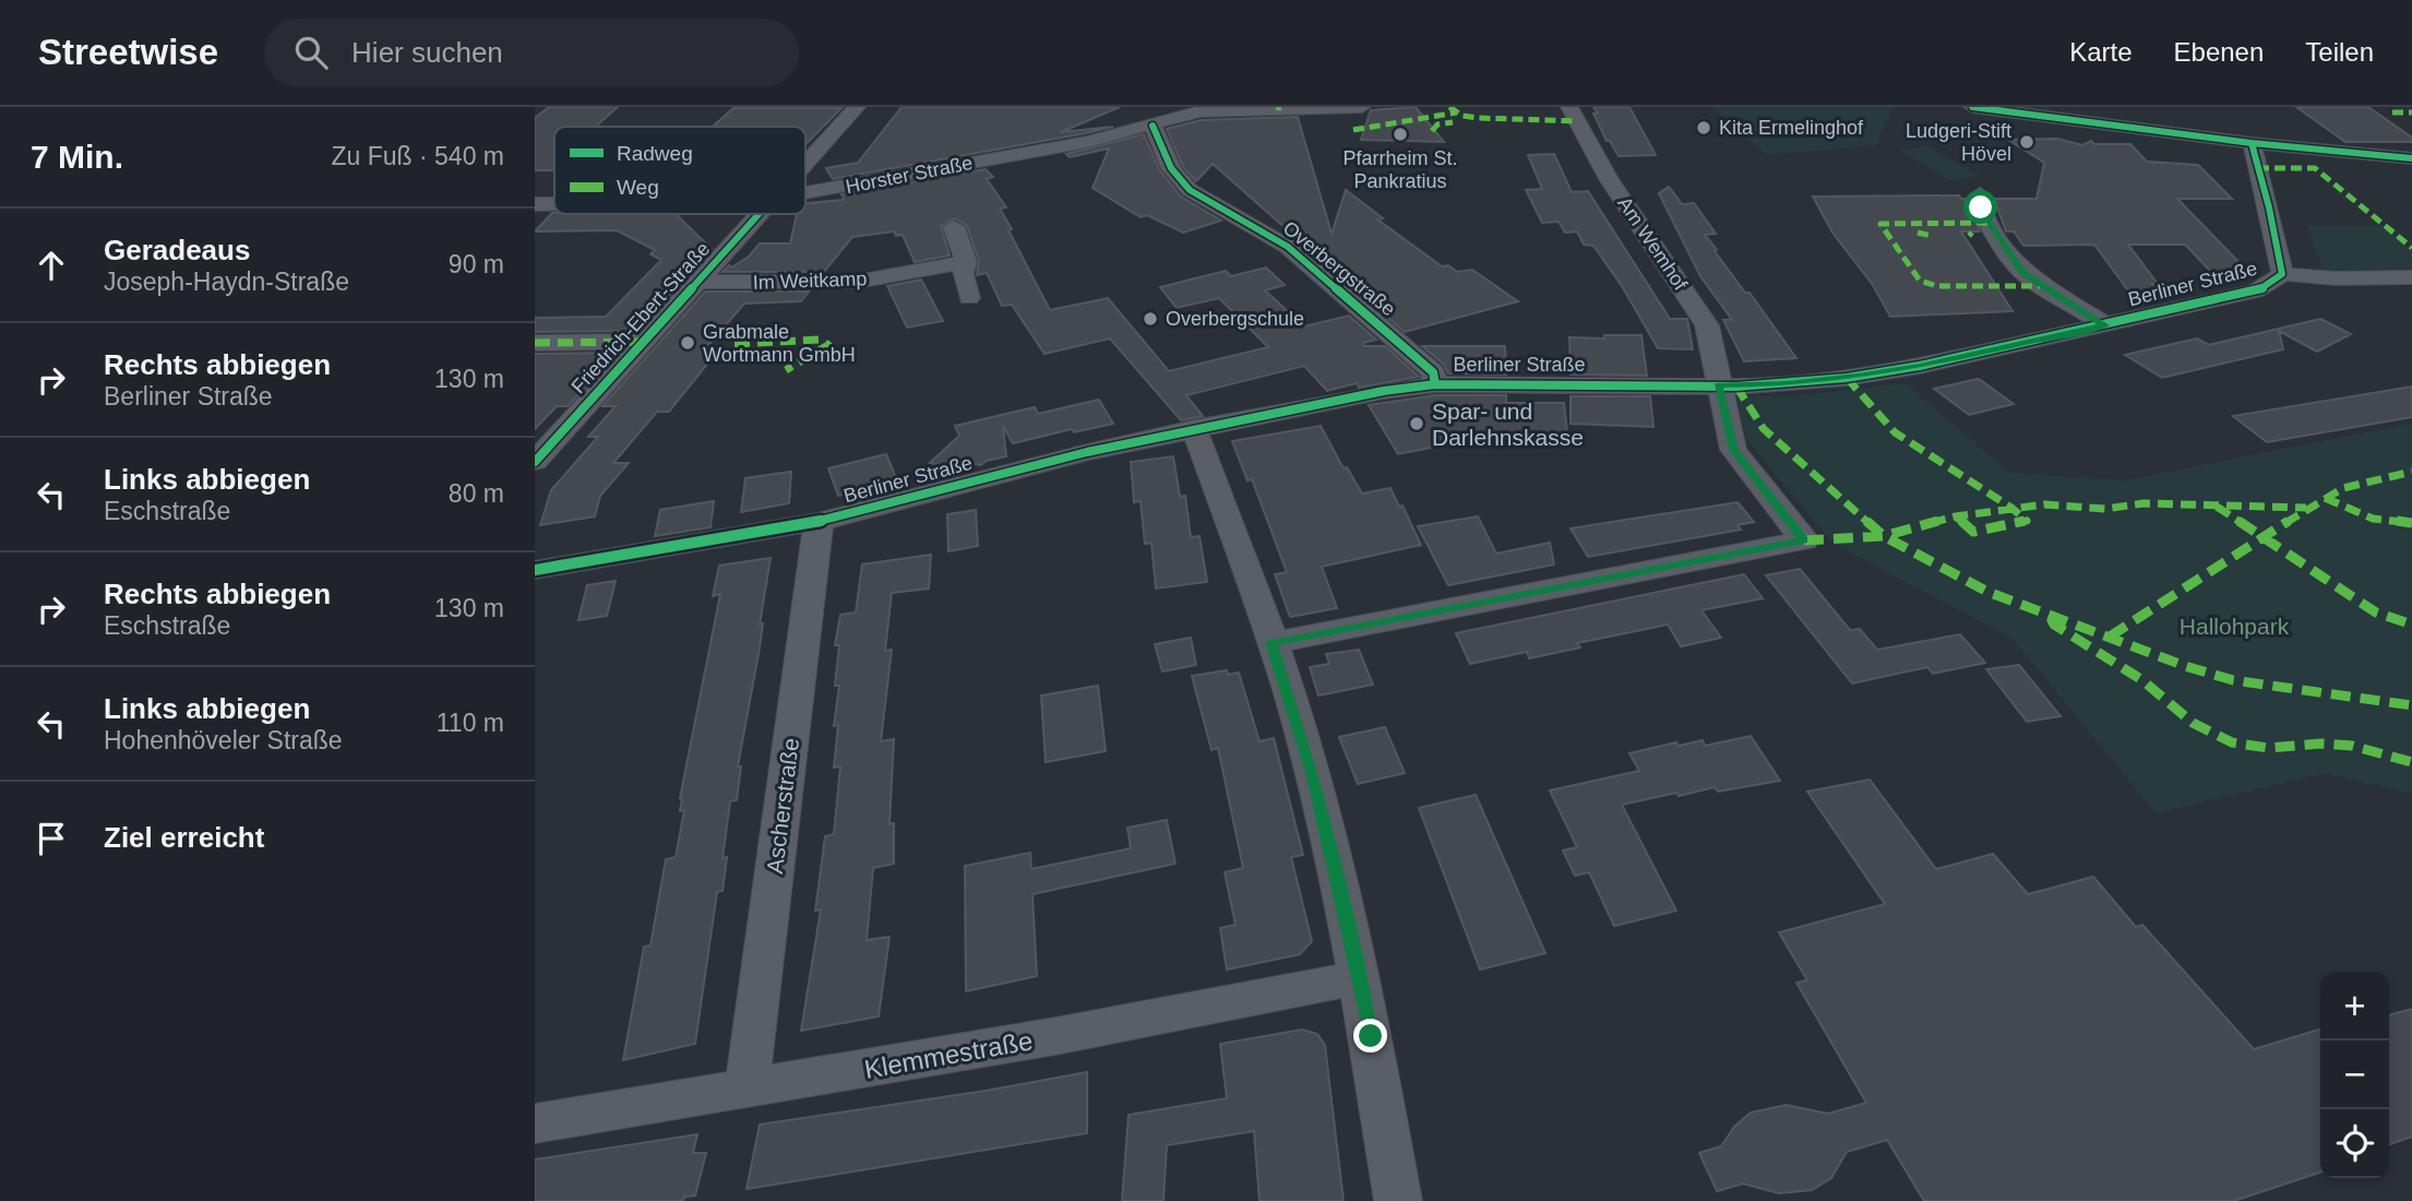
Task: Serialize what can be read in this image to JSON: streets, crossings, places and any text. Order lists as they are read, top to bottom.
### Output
{
  "streets": {
    "street": [
      "Horster Straße",
      "Am Wemhof",
      "Overbergstraße",
      "Im Weitkamp",
      "Berliner Straße",
      "Friedrich-Ebert-Straße",
      "Ascherstraße",
      "Klemmestraße"
    ]
  },
  "crossings": [
    ["Horster Straße", "Overbergstraße"],
    ["Am Wemhof", "Berliner Straße"],
    ["Overbergstraße", "Berliner Straße"],
    ["Im Weitkamp", "Friedrich-Ebert-Straße"],
    ["Berliner Straße", "Ascherstraße"],
    ["Ascherstraße", "Klemmestraße"]
  ],
  "parks": ["Hallohpark"],
  "places": [
    "Kita Ermelinghof",
    "Pfarrheim St. Pankratius",
    "Ludgeri-Stift Hövel",
    "Overbergschule",
    "Grabmale Wortmann GmbH",
    "Spar- und Darlehnskasse"
  ],
  "legend": ["Radweg", "Weg"],
  "page": {
    "header": "Streetwise",
    "search": "Hier suchen",
    "nav": ["Karte", "Ebenen", "Teilen"],
    "heading": ["7 Min.", "Zu Fuß · 540 m"],
    "list": [
      ["Geradeaus", "Joseph-Haydn-Straße", "90 m"],
      ["Rechts abbiegen", "Berliner Straße", "130 m"],
      ["Links abbiegen", "Eschstraße", "80 m"],
      ["Rechts abbiegen", "Eschstraße", "130 m"],
      ["Links abbiegen", "Hohenhöveler Straße", "110 m"],
      "Ziel erreicht"
    ],
    "map_buttons": ["+", "−"]
  }
}
